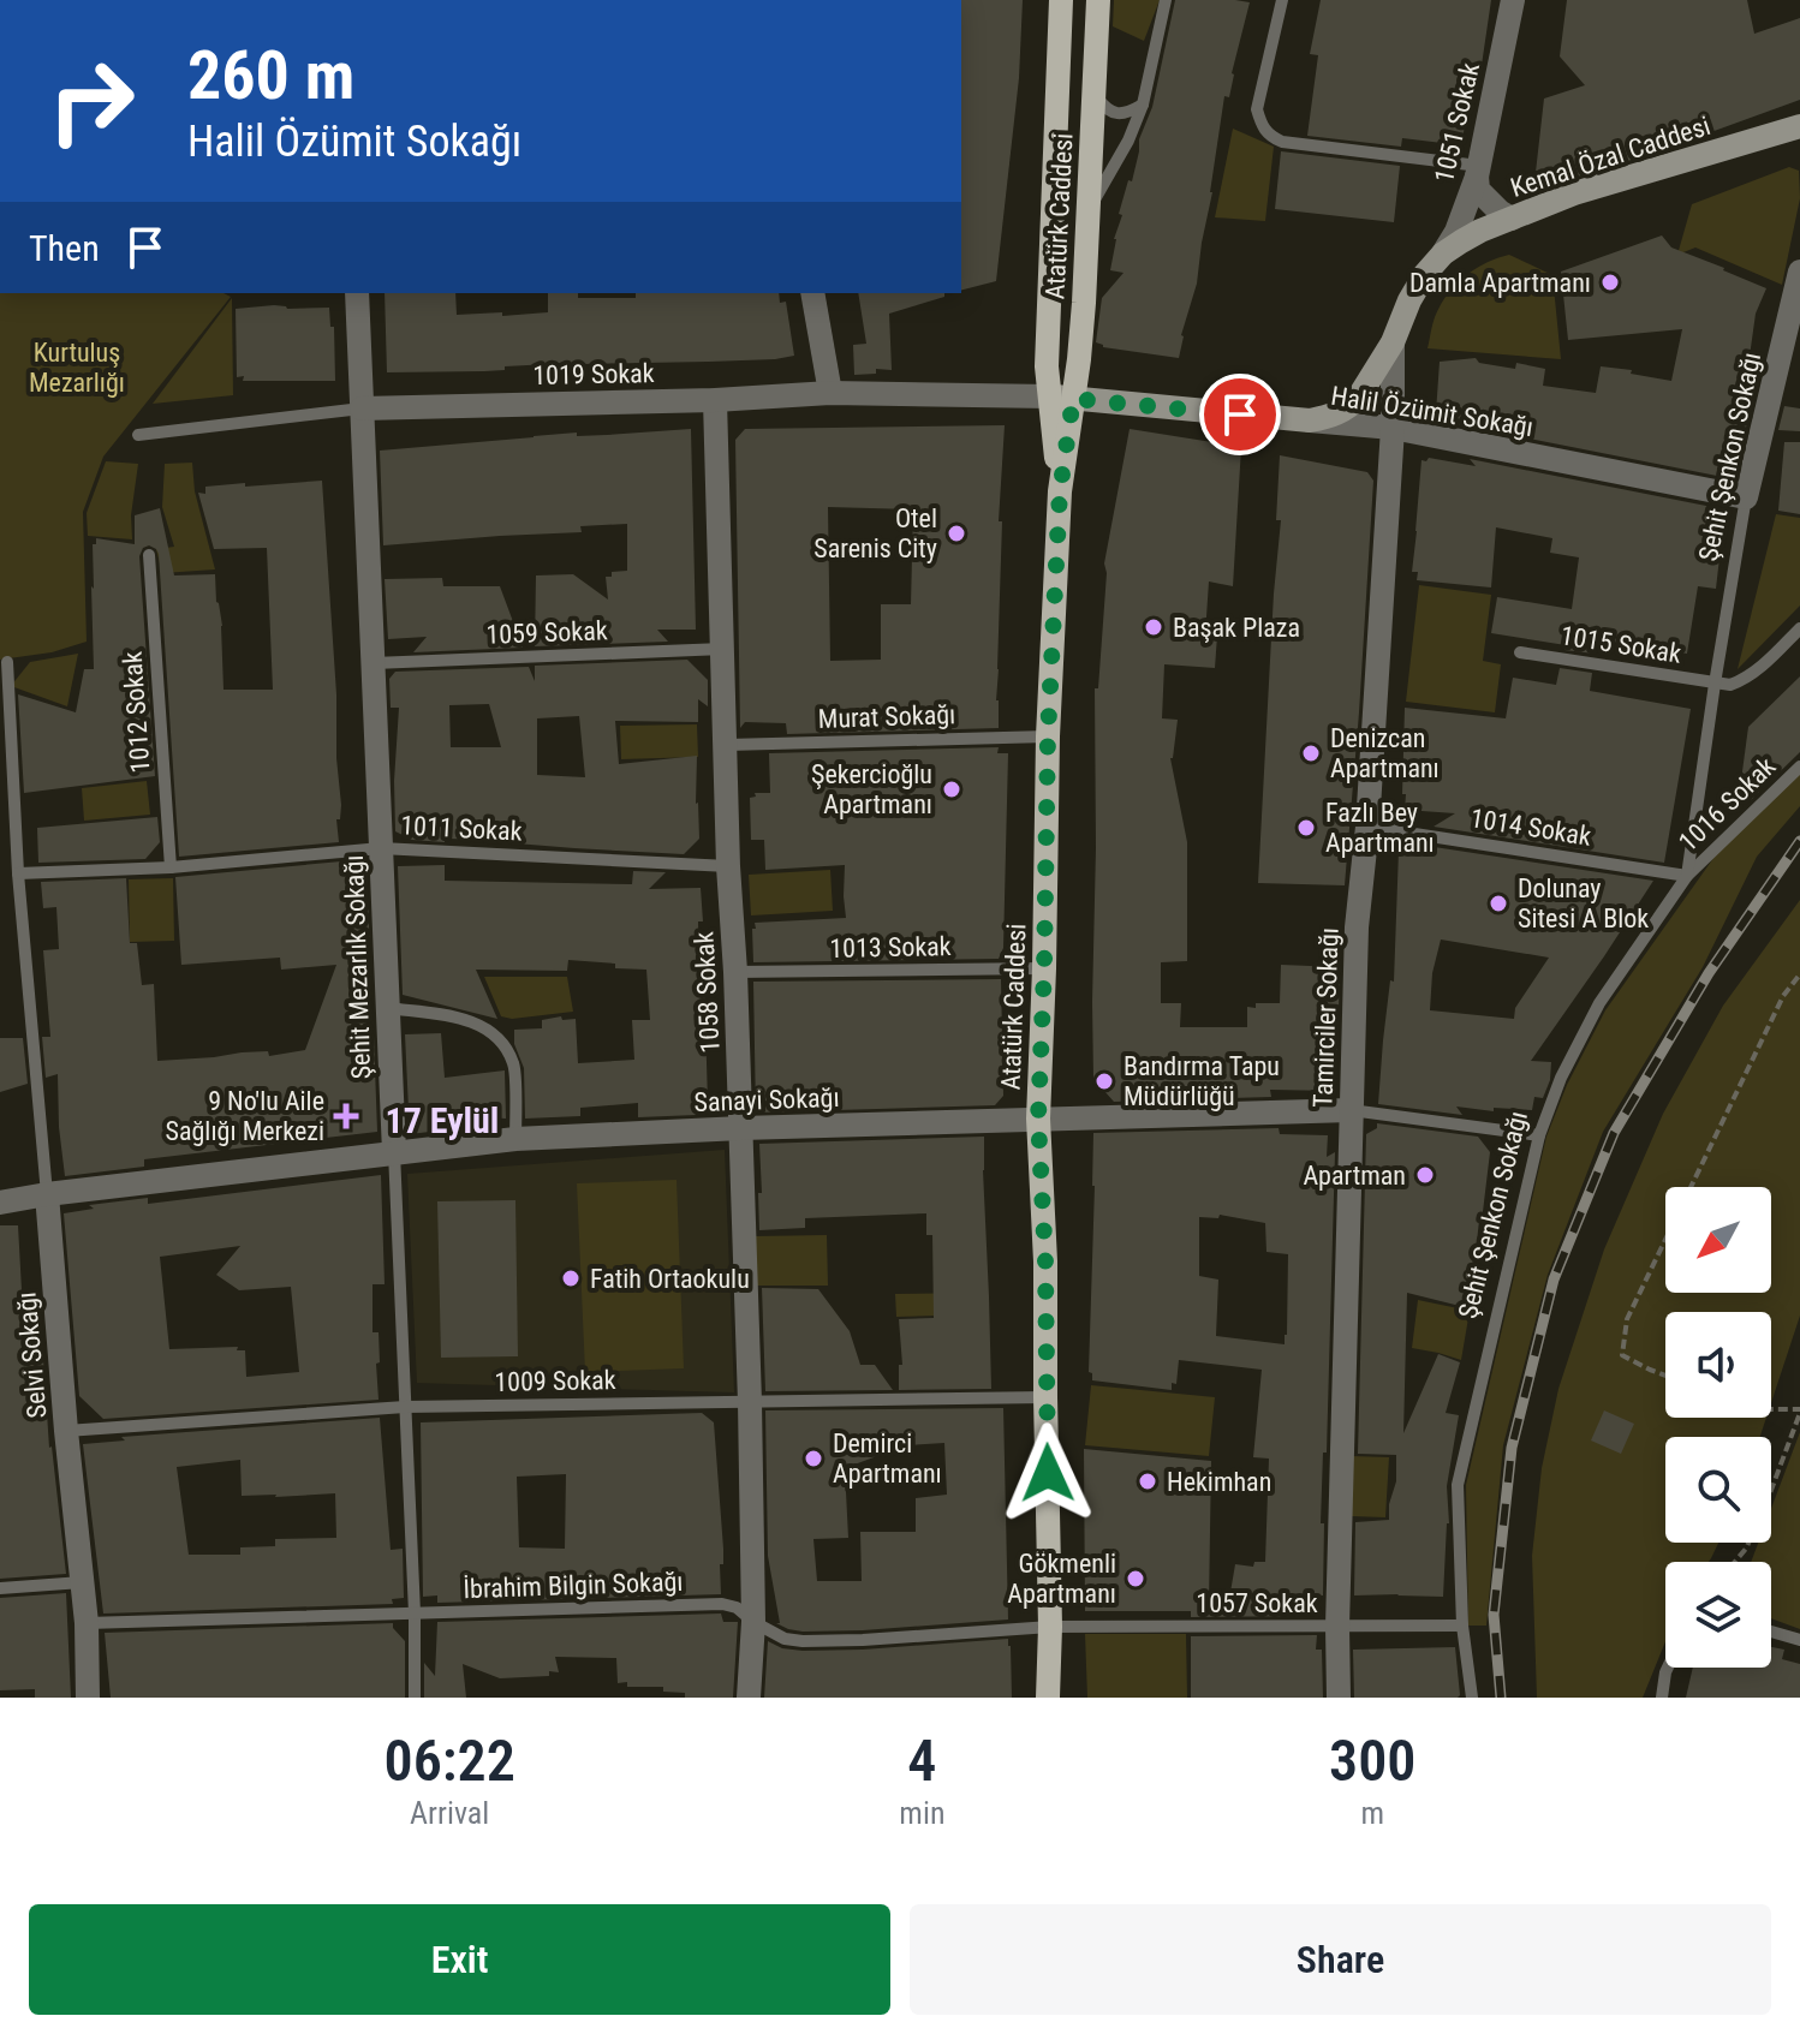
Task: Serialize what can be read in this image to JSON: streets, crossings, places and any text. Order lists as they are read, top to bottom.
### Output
{
  "streets": {
    "main road": [
      "Kemal Özal Caddesi",
      "Atatürk Caddesi",
      "Halil Özümit Sokağı",
      "Tamirciler Sokağı"
    ],
    "street": [
      "1051 Sokak",
      "1019 Sokak",
      "Şehit Şenkon Sokağı",
      "Şehit Mezarlık Sokağı",
      "1058 Sokak",
      "Sanayi Sokağı",
      "Selvi Sokağı"
    ],
    "lane": [
      "1059 Sokak",
      "1015 Sokak",
      "1012 Sokak",
      "Murat Sokağı",
      "1016 Sokak",
      "1014 Sokak",
      "1011 Sokak",
      "1013 Sokak",
      "1009 Sokak",
      "İbrahim Bilgin Sokağı",
      "1057 Sokak"
    ]
  },
  "crossings": [
    ["1051 Sokak", "Kemal Özal Caddesi"],
    ["1051 Sokak", "Tamirciler Sokağı"],
    ["Kemal Özal Caddesi", "Tamirciler Sokağı"],
    ["Atatürk Caddesi", "1019 Sokak"],
    ["Atatürk Caddesi", "Halil Özümit Sokağı"],
    ["Atatürk Caddesi", "Murat Sokağı"],
    ["Atatürk Caddesi", "1013 Sokak"],
    ["Atatürk Caddesi", "Sanayi Sokağı"],
    ["Atatürk Caddesi", "1009 Sokak"],
    ["Atatürk Caddesi", "İbrahim Bilgin Sokağı"],
    ["Atatürk Caddesi", "1057 Sokak"],
    ["1019 Sokak", "Halil Özümit Sokağı"],
    ["1019 Sokak", "Şehit Mezarlık Sokağı"],
    ["1019 Sokak", "1058 Sokak"],
    ["Halil Özümit Sokağı", "Şehit Şenkon Sokağı"],
    ["Halil Özümit Sokağı", "Tamirciler Sokağı"],
    ["Şehit Şenkon Sokağı", "1015 Sokak"],
    ["Şehit Şenkon Sokağı", "1016 Sokak"],
    ["Şehit Şenkon Sokağı", "1014 Sokak"],
    ["Şehit Şenkon Sokağı", "Sanayi Sokağı"],
    ["Şehit Şenkon Sokağı", "1057 Sokak"],
    ["1059 Sokak", "Şehit Mezarlık Sokağı"],
    ["1059 Sokak", "1058 Sokak"],
    ["1012 Sokak", "1011 Sokak"],
    ["Murat Sokağı", "1058 Sokak"],
    ["1016 Sokak", "1014 Sokak"],
    ["1014 Sokak", "Tamirciler Sokağı"],
    ["1011 Sokak", "Şehit Mezarlık Sokağı"],
    ["1011 Sokak", "1058 Sokak"],
    ["1011 Sokak", "Selvi Sokağı"],
    ["1013 Sokak", "1058 Sokak"],
    ["Şehit Mezarlık Sokağı", "Sanayi Sokağı"],
    ["Şehit Mezarlık Sokağı", "1009 Sokak"],
    ["Şehit Mezarlık Sokağı", "İbrahim Bilgin Sokağı"],
    ["1058 Sokak", "Sanayi Sokağı"],
    ["1058 Sokak", "1009 Sokak"],
    ["1058 Sokak", "İbrahim Bilgin Sokağı"],
    ["Tamirciler Sokağı", "Sanayi Sokağı"],
    ["Tamirciler Sokağı", "1057 Sokak"],
    ["Sanayi Sokağı", "Selvi Sokağı"],
    ["Selvi Sokağı", "1009 Sokak"],
    ["Selvi Sokağı", "İbrahim Bilgin Sokağı"],
    ["İbrahim Bilgin Sokağı", "1057 Sokak"]
  ],
  "districts": ["17 Eylül"],
  "parks": ["Kurtuluş Mezarlığı"],
  "places": {
    "other": [
      "Damla Apartmanı",
      "Otel Sarenis City",
      "Başak Plaza",
      "Denizcan Apartmanı",
      "Şekercioğlu Apartmanı",
      "Fazlı Bey Apartmanı",
      "Dolunay Sitesi A Blok",
      "Bandırma Tapu Müdürlüğü",
      "Apartman",
      "Fatih Ortaokulu",
      "Demirci Apartmanı",
      "Hekimhan",
      "Gökmenli Apartmanı"
    ],
    "health": ["9 No'lu Aile Sağlığı Merkezi"]
  },
  "north": "bottom left",
  "page": {
    "turn": ["260 m", "Halil Özümit Sokağı"],
    "then": "Then",
    "eta": [
      "06:22",
      "Arrival",
      "4",
      "min",
      "300",
      "m"
    ],
    "buttons": ["Exit", "Share"]
  }
}
